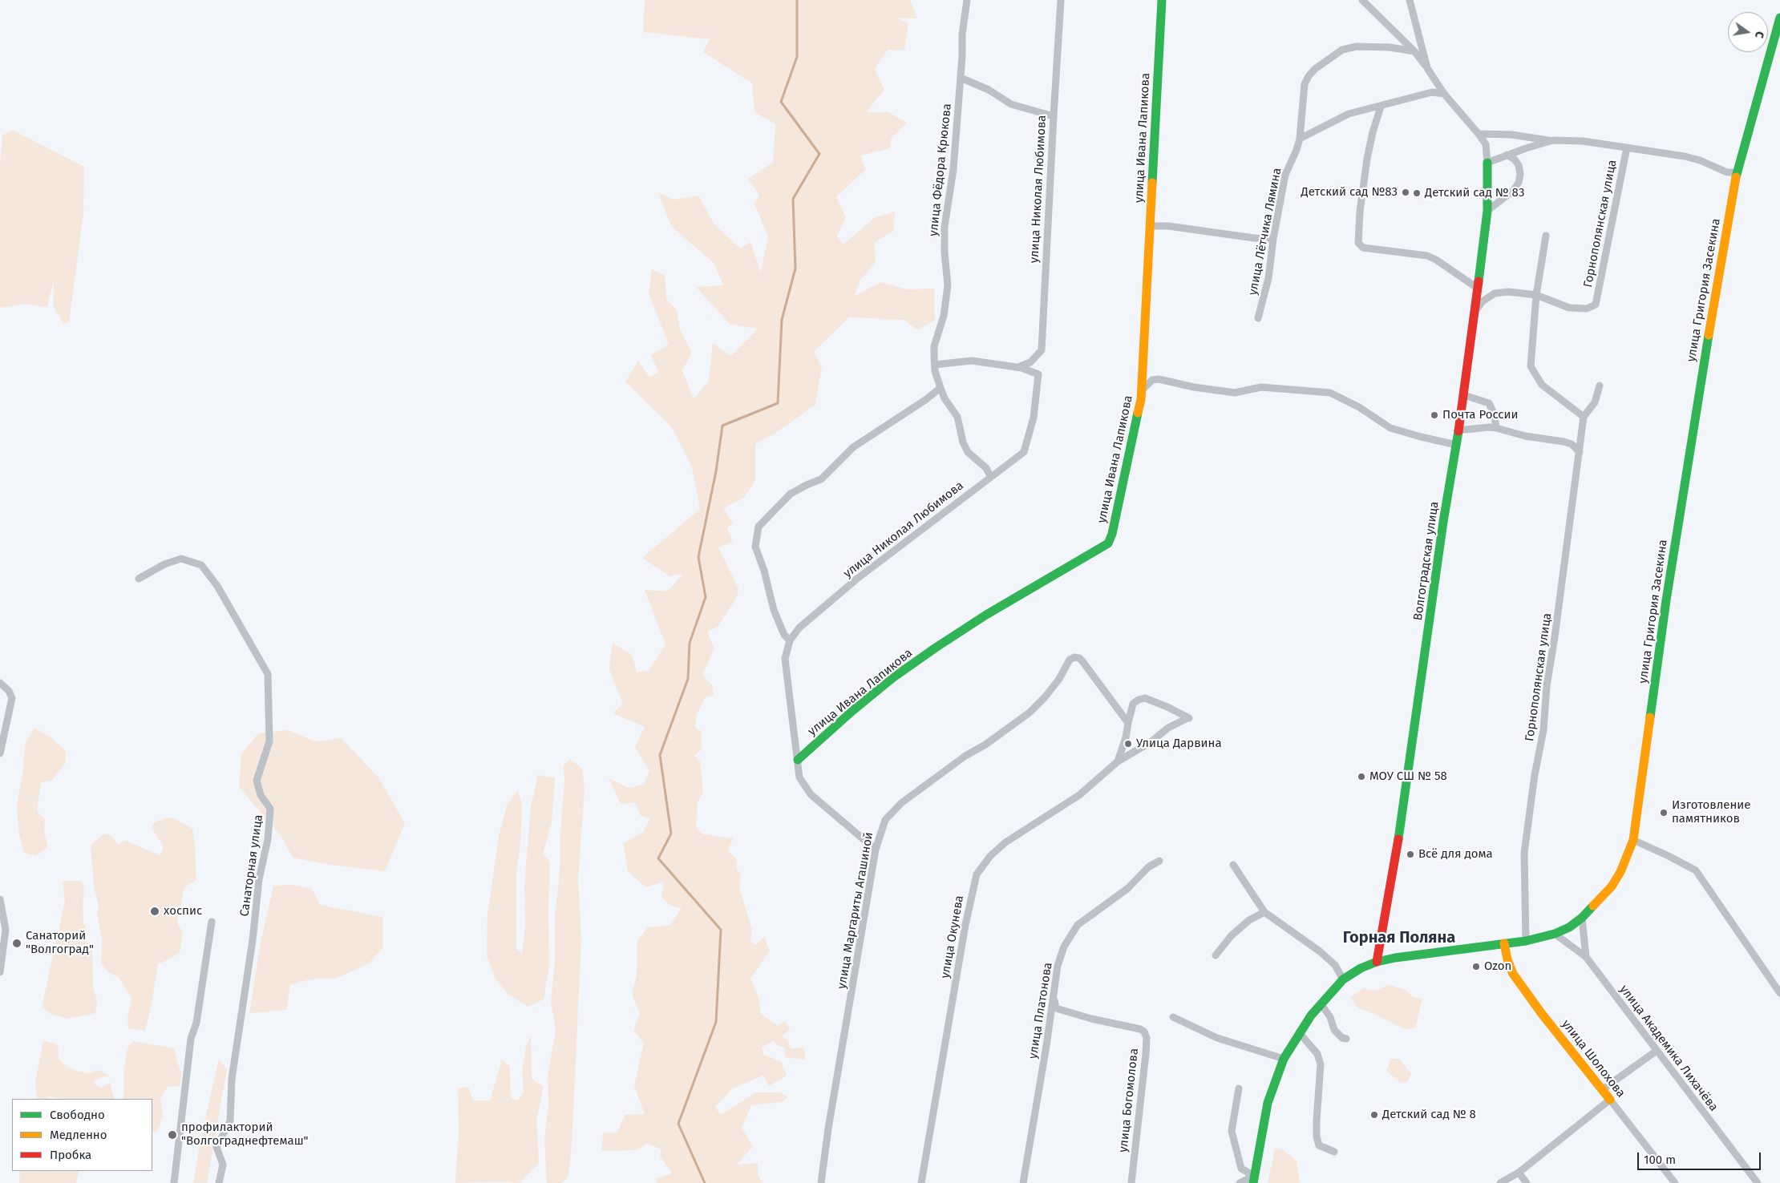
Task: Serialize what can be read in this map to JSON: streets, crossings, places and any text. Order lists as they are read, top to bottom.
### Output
{
  "streets": {
    "street": [
      "улица Ивана Лапикова",
      "улица Фёдора Крюкова",
      "улица Николая Любимова",
      "Горнополянская улица",
      "улица Лётчика Лямина",
      "улица Григория Засекина",
      "Волгоградская улица",
      "Санаторная улица",
      "улица Маргариты Агашиной",
      "улица Окунева",
      "улица Платонова",
      "улица Академика Лихачёва",
      "улица Шолохова",
      "улица Богомолова"
    ]
  },
  "crossings": [
    ["улица Фёдора Крюкова", "улица Николая Любимова"],
    ["Горнополянская улица", "улица Григория Засекина"],
    ["улица Григория Засекина", "Волгоградская улица"],
    ["улица Григория Засекина", "улица Академика Лихачёва"],
    ["улица Григория Засекина", "улица Шолохова"],
    ["улица Маргариты Агашиной", "улица Окунева"]
  ],
  "districts": ["Горная Поляна"],
  "places": [
    "Детский сад №83",
    "Детский сад № 83",
    "Почта России",
    "Улица Дарвина",
    "МОУ СШ № 58",
    "Изготовление памятников",
    "Всё для дома",
    "хоспис",
    "Санаторий \"Волгоград\"",
    "Ozon",
    "Детский сад № 8",
    "профилакторий \"Волгограднефтемаш\""
  ],
  "legend": ["Свободно", "Медленно", "Пробка"],
  "scale_bar": "100 m",
  "north": "right"
}
